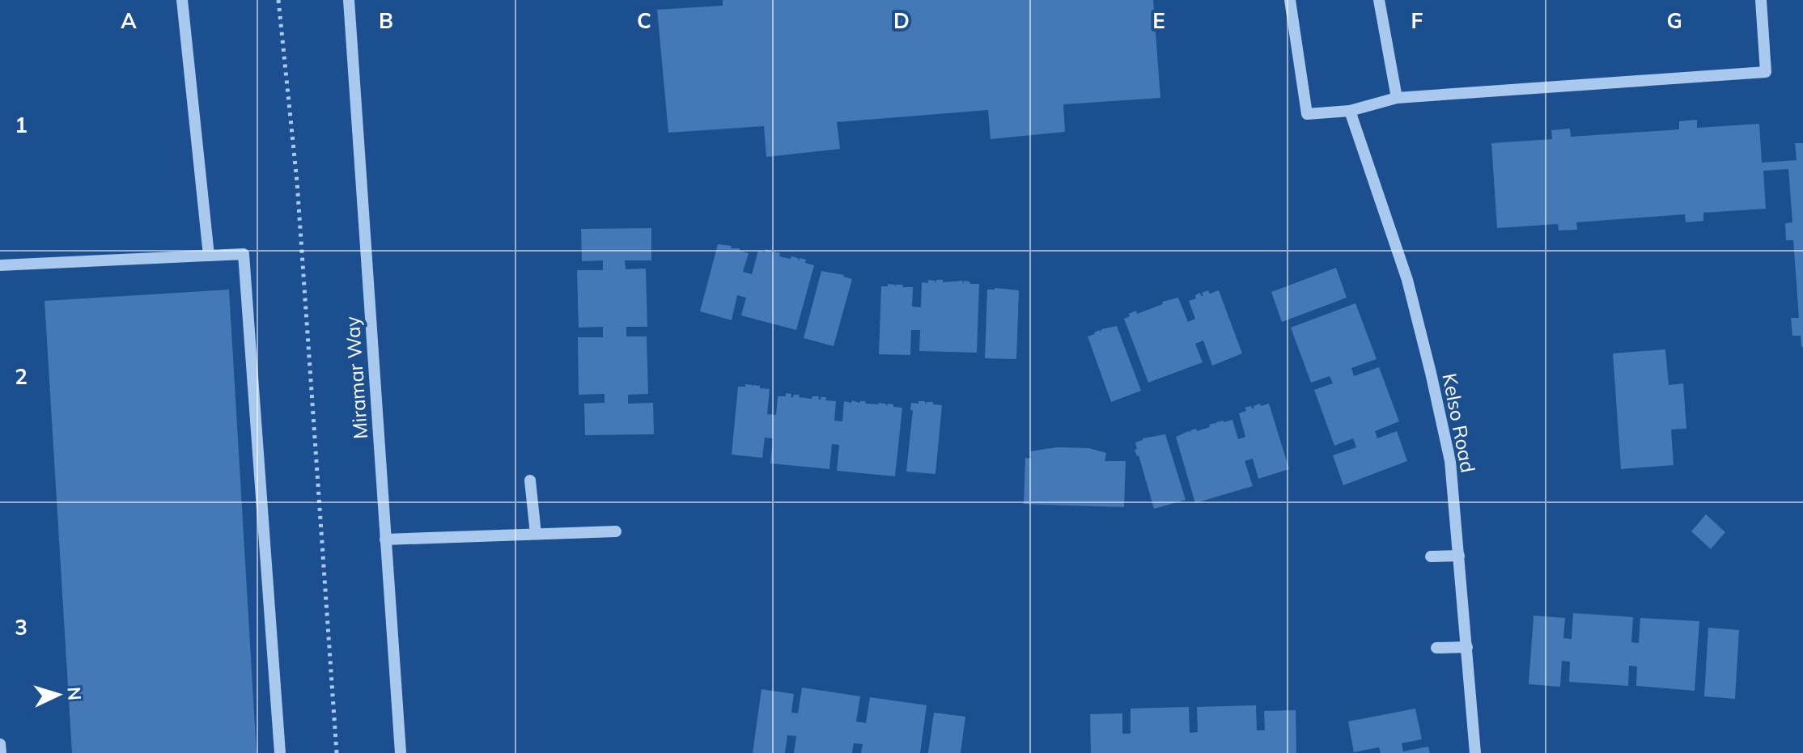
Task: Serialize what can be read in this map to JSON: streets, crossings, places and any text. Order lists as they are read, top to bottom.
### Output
{
  "streets": {
    "street": ["Miramar Way", "Kelso Road"]
  },
  "north": "right",
  "grid": {
    "columns": [
      "A",
      "B",
      "C",
      "D",
      "E",
      "F",
      "G"
    ],
    "rows": ["1", "2", "3"]
  }
}
